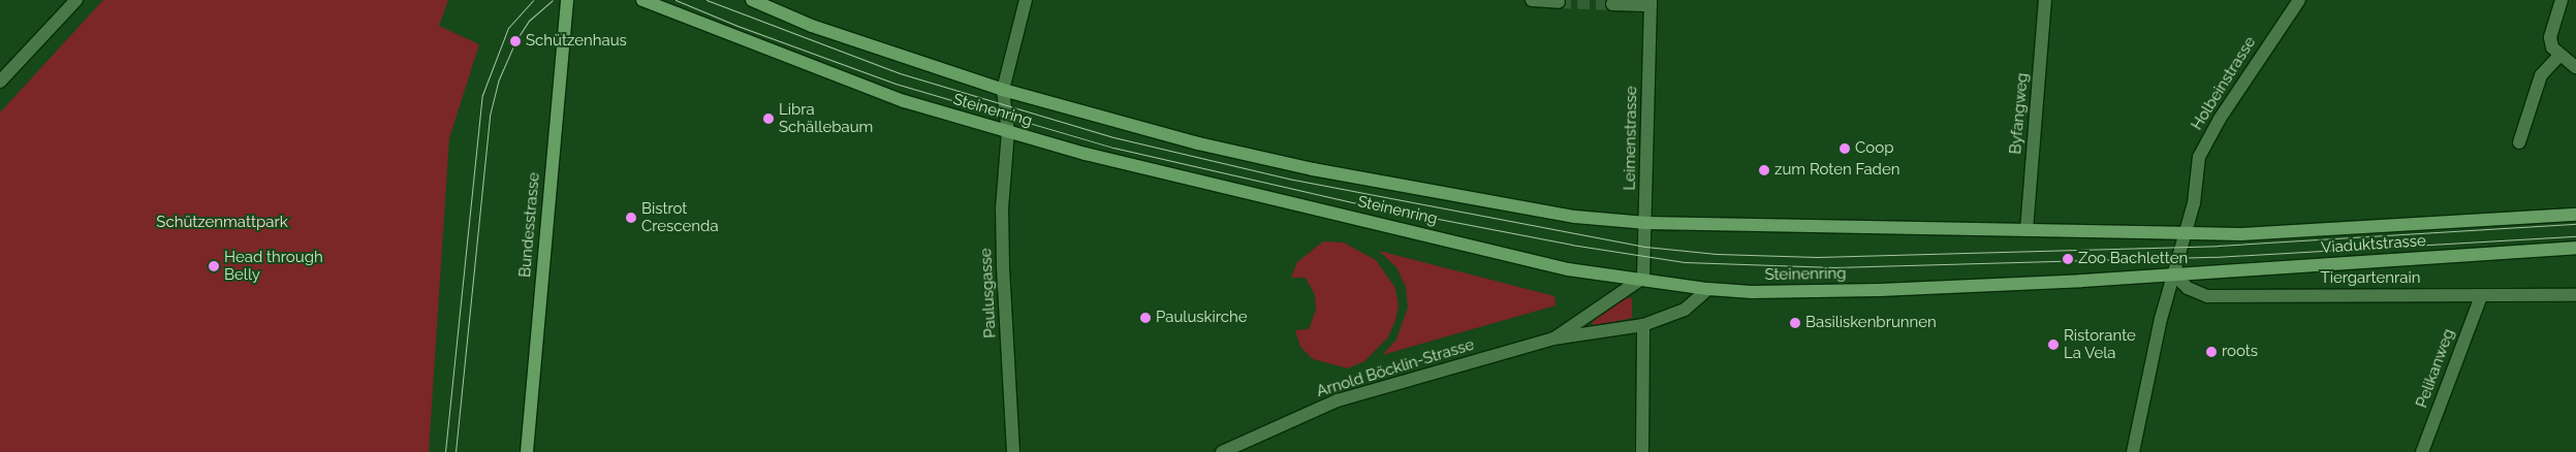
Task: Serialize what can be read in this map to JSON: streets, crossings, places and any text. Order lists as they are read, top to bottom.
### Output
{
  "streets": {
    "main road": ["Steinenring", "Bundesstrasse", "Viaduktstrasse"],
    "street": [
      "Holbeinstrasse",
      "Byfangweg",
      "Leimenstrasse",
      "Tiergartenrain",
      "Paulusgasse",
      "Arnold Böcklin-Strasse",
      "Pelikanweg"
    ]
  },
  "crossings": [
    ["Holbeinstrasse", "Steinenring"],
    ["Holbeinstrasse", "Viaduktstrasse"],
    ["Holbeinstrasse", "Tiergartenrain"],
    ["Steinenring", "Byfangweg"],
    ["Steinenring", "Leimenstrasse"],
    ["Steinenring", "Viaduktstrasse"],
    ["Steinenring", "Tiergartenrain"],
    ["Steinenring", "Paulusgasse"],
    ["Steinenring", "Arnold Böcklin-Strasse"],
    ["Leimenstrasse", "Arnold Böcklin-Strasse"],
    ["Viaduktstrasse", "Tiergartenrain"],
    ["Tiergartenrain", "Pelikanweg"]
  ],
  "parks": ["Schützenmattpark"],
  "places": [
    "Schützenhaus",
    "Libra Schällebaum",
    "Coop",
    "zum Roten Faden",
    "Bistrot Crescenda",
    "Zoo Bachletten",
    "Head through Belly",
    "Pauluskirche",
    "Basiliskenbrunnen",
    "Ristorante La Vela",
    "roots"
  ]
}
